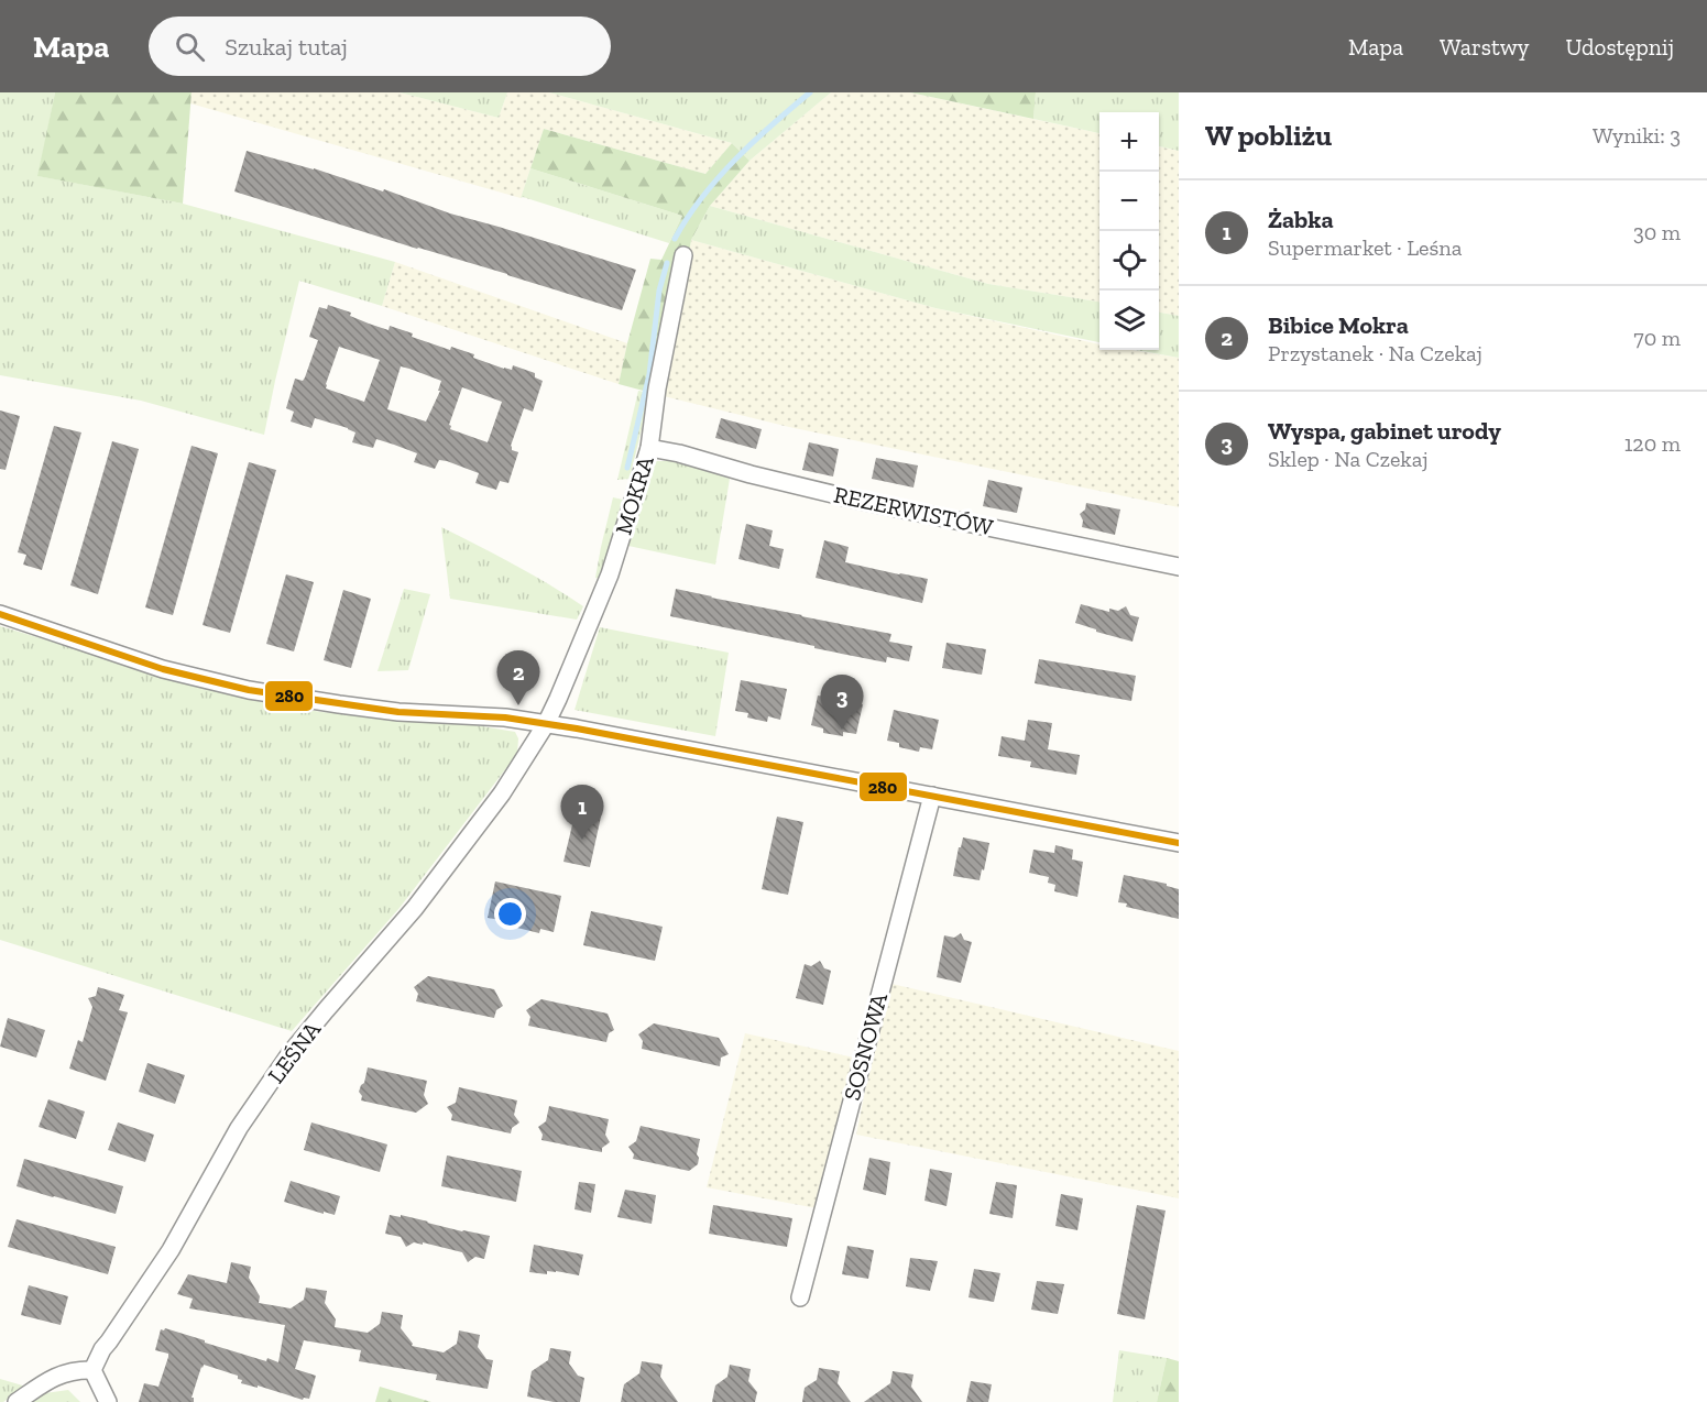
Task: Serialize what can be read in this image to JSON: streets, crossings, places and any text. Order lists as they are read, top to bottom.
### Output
{
  "streets": {
    "street": [
      "MOKRA",
      "REZERWISTÓW",
      "SOSNOWA",
      "LEŚNA"
    ]
  },
  "crossings": [
    ["MOKRA", "REZERWISTÓW"],
    ["MOKRA", "LEŚNA"]
  ],
  "lines": ["transit line 280"],
  "page": {
    "header": "Mapa",
    "search": "Szukaj tutaj",
    "nav": ["Mapa", "Warstwy", "Udostępnij"],
    "heading": ["W pobliżu", "Wyniki: 3"],
    "map_buttons": ["+", "−"],
    "list": [
      {
        "mark": "1",
        "name": "Żabka",
        "note": "Supermarket · Leśna",
        "value": "30 m"
      },
      {
        "mark": "2",
        "name": "Bibice Mokra",
        "note": "Przystanek · Na Czekaj",
        "value": "70 m"
      },
      {
        "mark": "3",
        "name": "Wyspa, gabinet urody",
        "note": "Sklep · Na Czekaj",
        "value": "120 m"
      }
    ],
    "pins": ["2", "3", "1"]
  }
}
